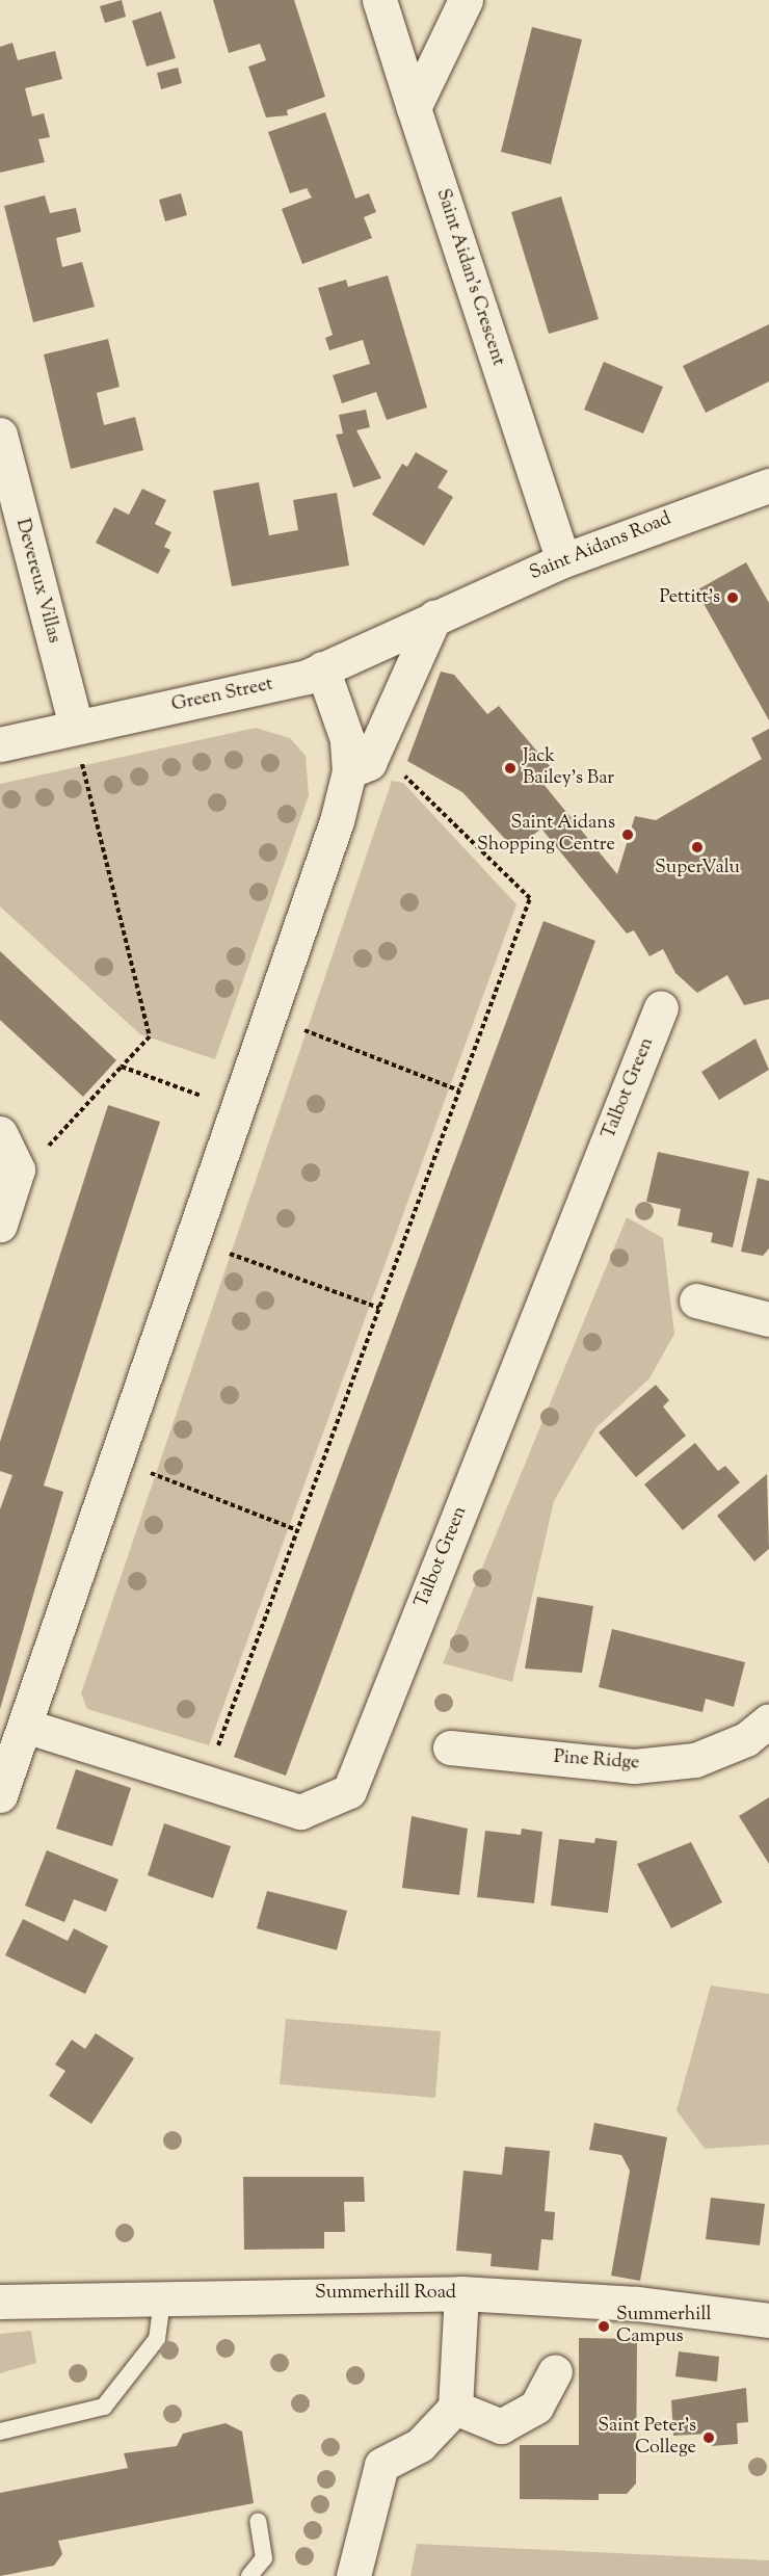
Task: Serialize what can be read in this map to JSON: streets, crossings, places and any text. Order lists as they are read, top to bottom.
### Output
{
  "streets": {
    "street": [
      "Saint Aidan's Crescent",
      "Saint Aidans Road",
      "Devereux Villas",
      "Green Street",
      "Talbot Green",
      "Pine Ridge",
      "Summerhill Road"
    ]
  },
  "crossings": [
    ["Saint Aidan's Crescent", "Saint Aidans Road"],
    ["Saint Aidans Road", "Green Street"],
    ["Devereux Villas", "Green Street"]
  ],
  "places": [
    "Pettitt's",
    "Jack Bailey’s Bar",
    "Saint Aidans Shopping Centre",
    "SuperValu",
    "Summerhill Campus",
    "Saint Peter's College"
  ]
}
